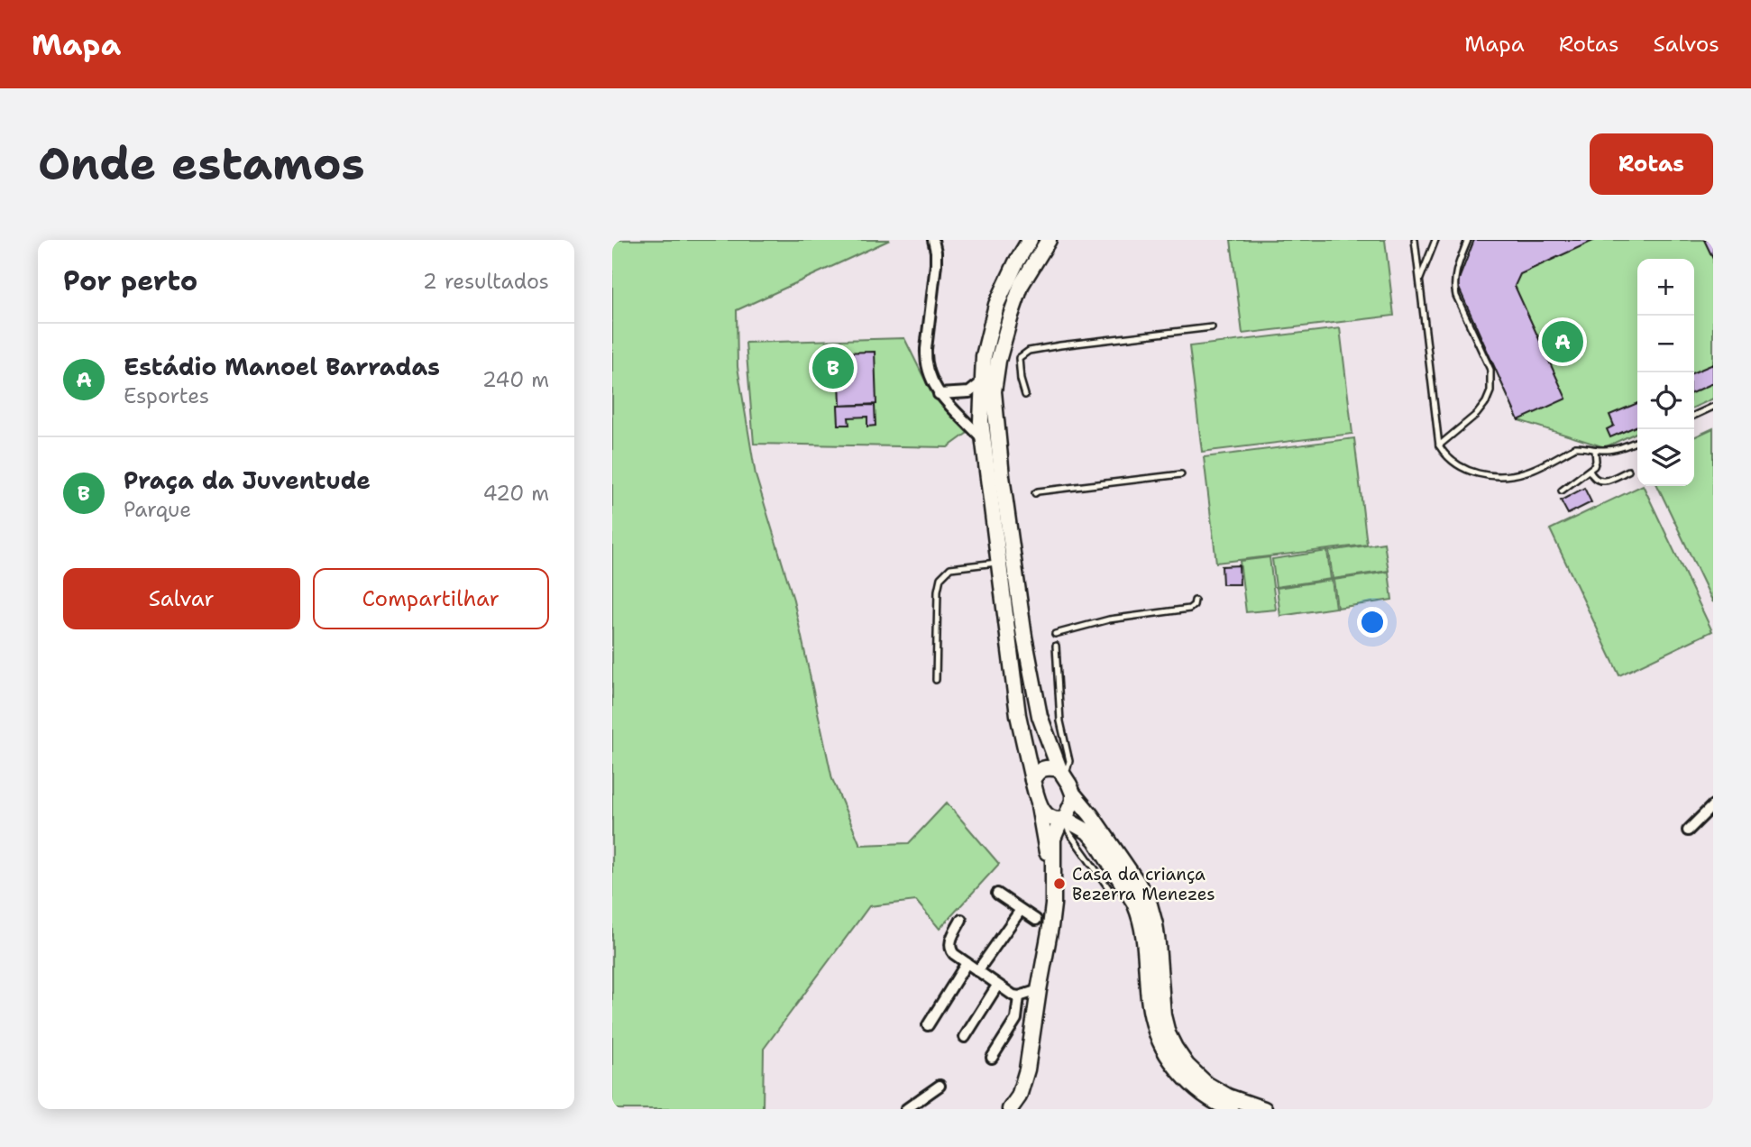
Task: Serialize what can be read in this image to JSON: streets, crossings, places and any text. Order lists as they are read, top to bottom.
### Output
{
  "places": ["Casa da criança Bezerra Menezes"],
  "page": {
    "header": "Mapa",
    "nav": ["Mapa", "Rotas", "Salvos"],
    "buttons": [
      "Rotas",
      ["Salvar", "Compartilhar"]
    ],
    "title": "Onde estamos",
    "heading": ["Por perto", "2 resultados"],
    "map_buttons": ["+", "−"],
    "pins": ["A", "B"],
    "list": [
      {
        "mark": "A",
        "name": "Estádio Manoel Barradas",
        "note": "Esportes",
        "value": "240 m"
      },
      {
        "mark": "B",
        "name": "Praça da Juventude",
        "note": "Parque",
        "value": "420 m"
      }
    ]
  }
}
